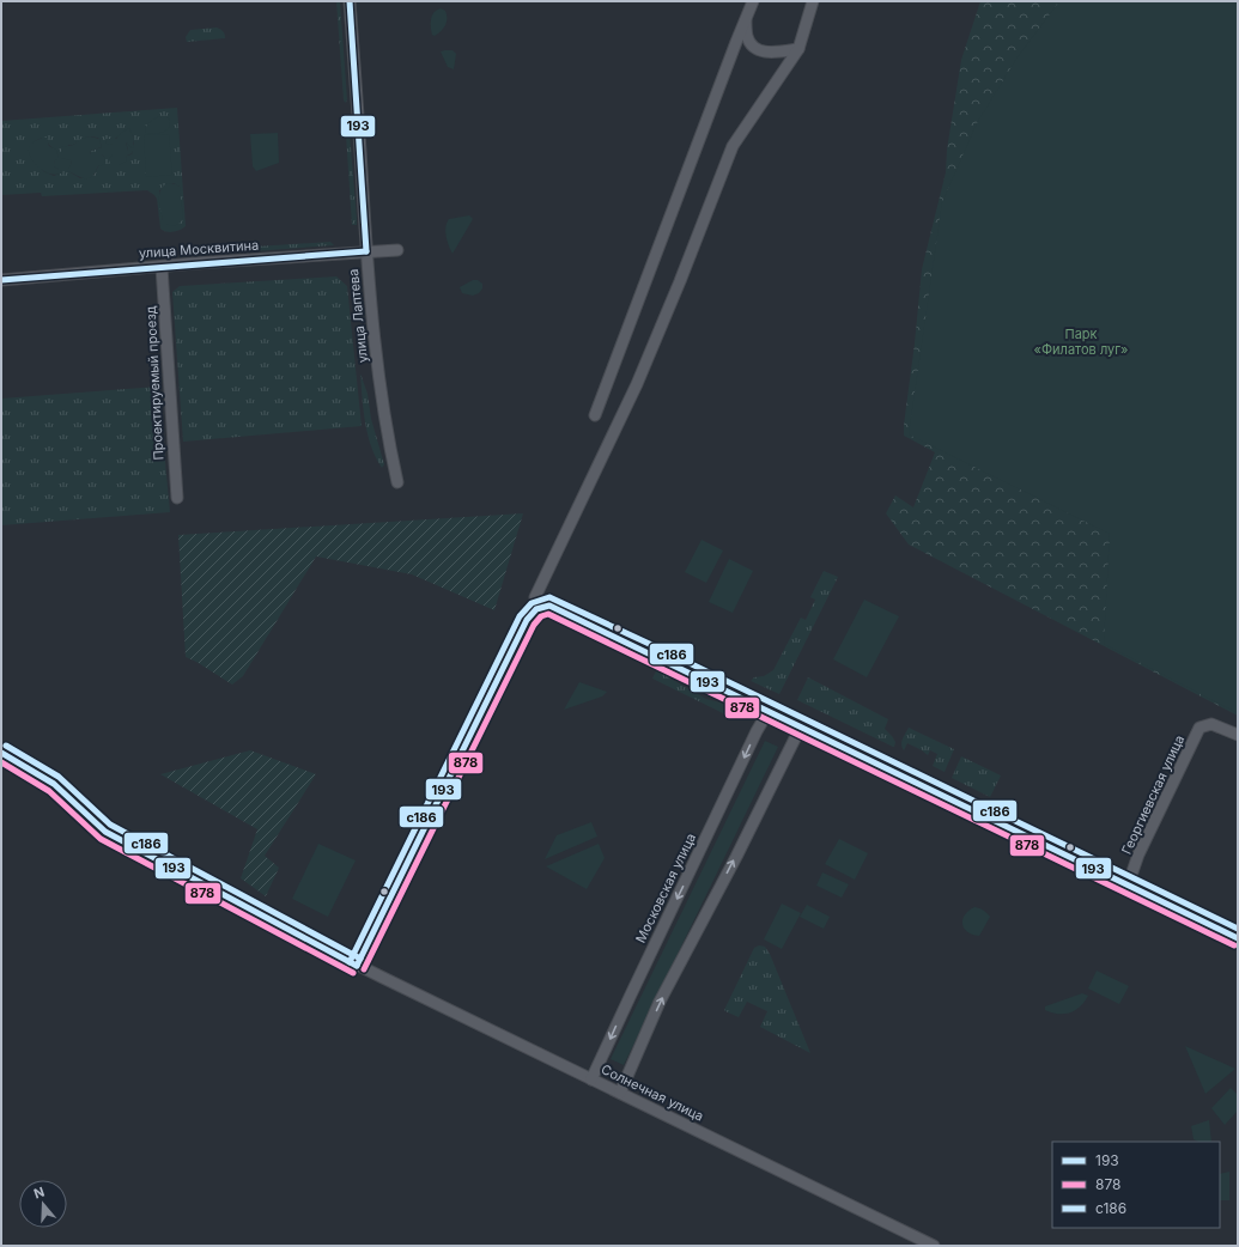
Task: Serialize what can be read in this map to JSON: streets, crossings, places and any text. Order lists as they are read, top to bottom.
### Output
{
  "streets": {
    "street": [
      "улица Москвитина",
      "улица Лаптева",
      "Проектируемый проезд",
      "Георгиевская улица",
      "Московская улица",
      "Солнечная улица"
    ]
  },
  "crossings": [
    ["улица Москвитина", "улица Лаптева"],
    ["улица Москвитина", "Проектируемый проезд"],
    ["Московская улица", "Солнечная улица"]
  ],
  "parks": ["Парк «Филатов луг»"],
  "lines": ["transit line 193", "transit line с186", "transit line 878"],
  "legend": ["193", "878", "с186"],
  "north": "top"
}
